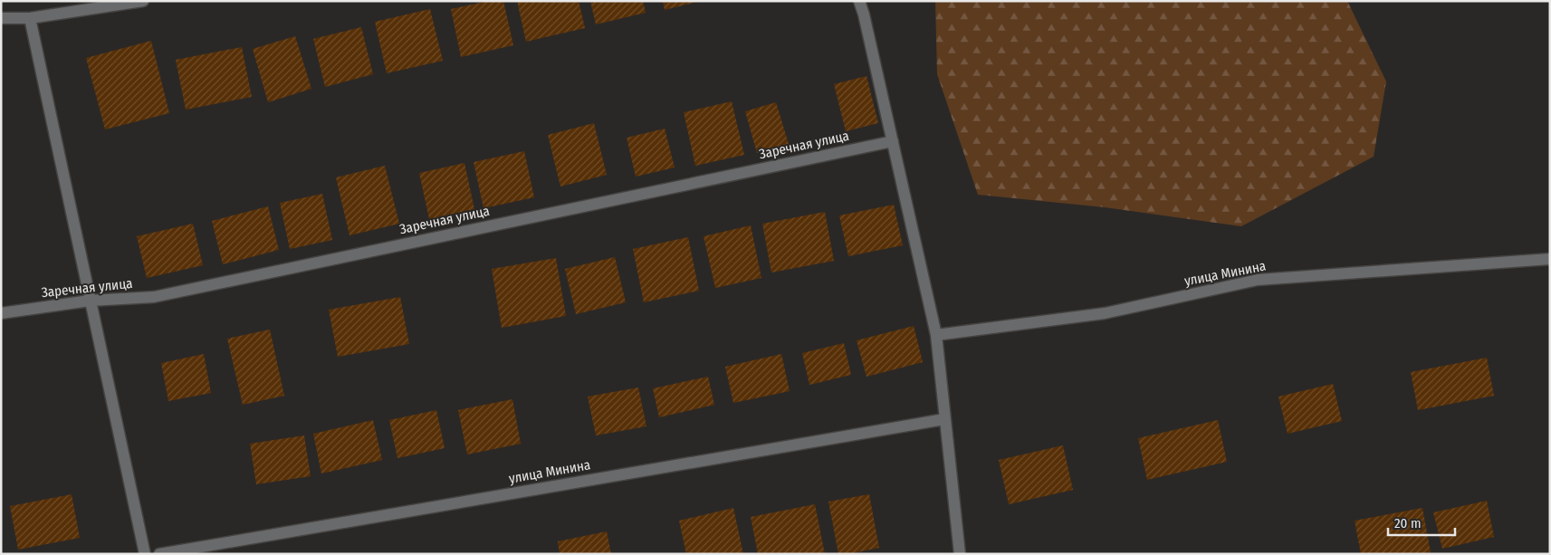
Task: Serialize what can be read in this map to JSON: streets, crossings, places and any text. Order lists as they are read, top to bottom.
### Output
{
  "streets": {
    "street": ["Заречная улица", "улица Минина"]
  },
  "scale_bar": "20 m"
}
